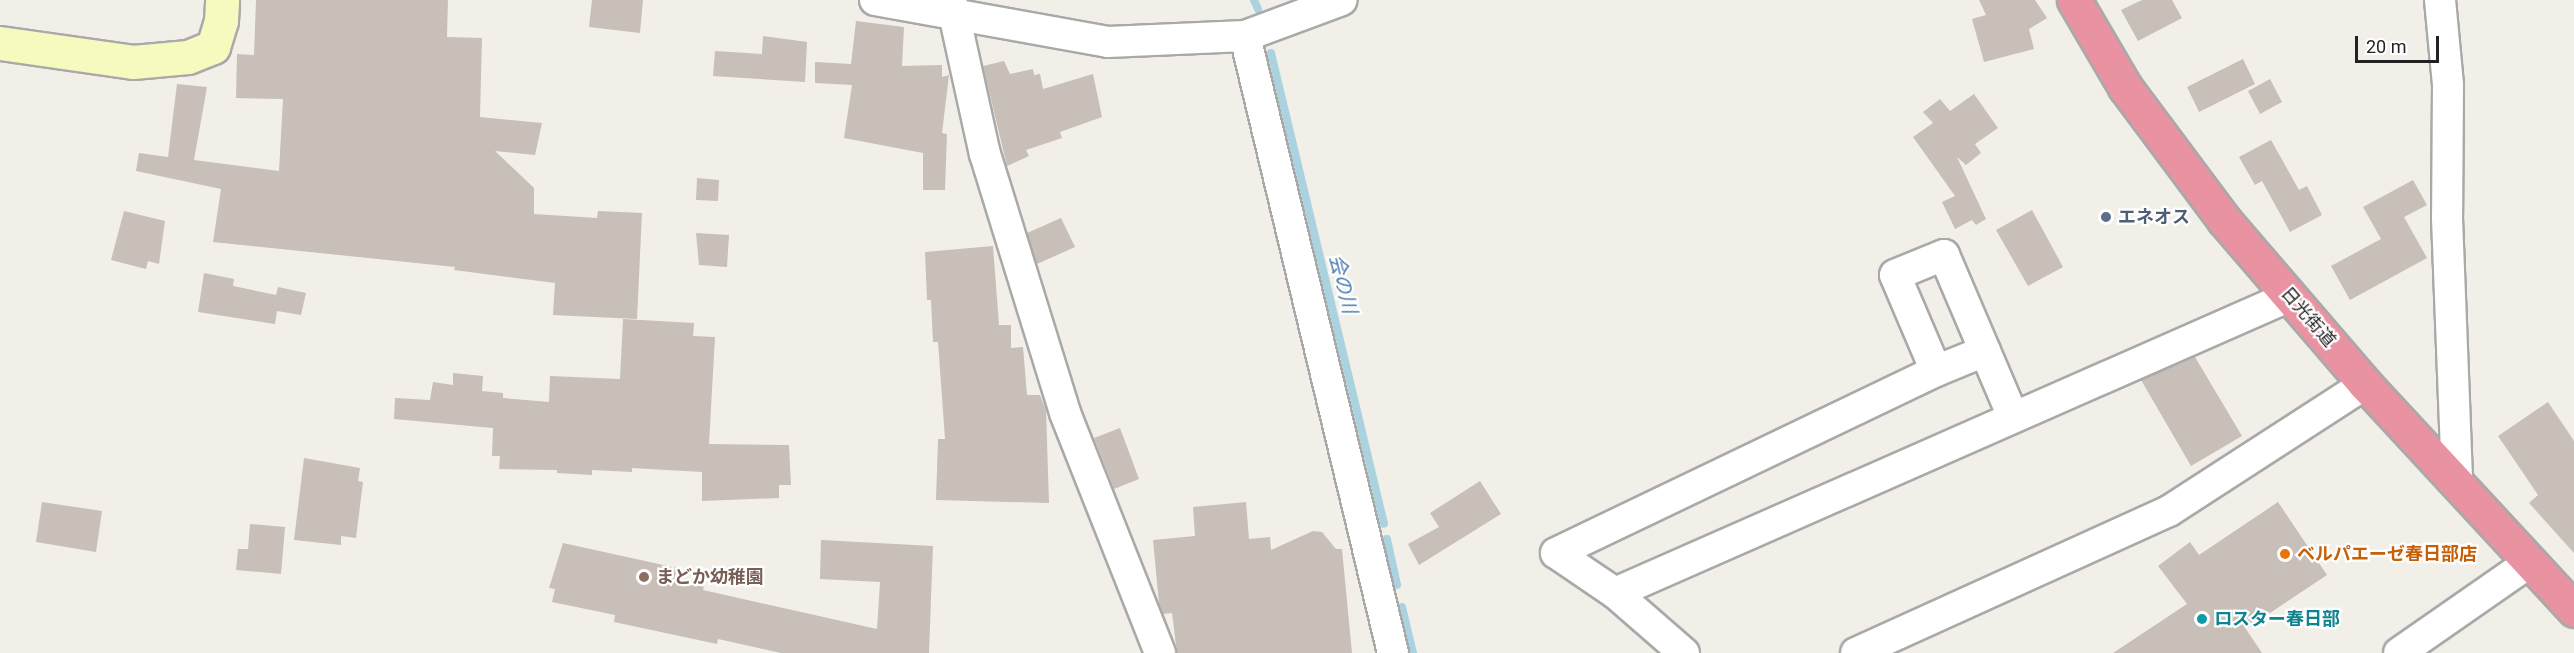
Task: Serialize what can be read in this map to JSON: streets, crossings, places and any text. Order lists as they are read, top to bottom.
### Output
{
  "streets": {
    "highway": ["日光街道"]
  },
  "water": ["会の川"],
  "places": [
    "エネオス",
    "ベルパエーゼ春日部店",
    "まどか幼稚園",
    "ロスター春日部"
  ],
  "scale_bar": "20 m"
}
